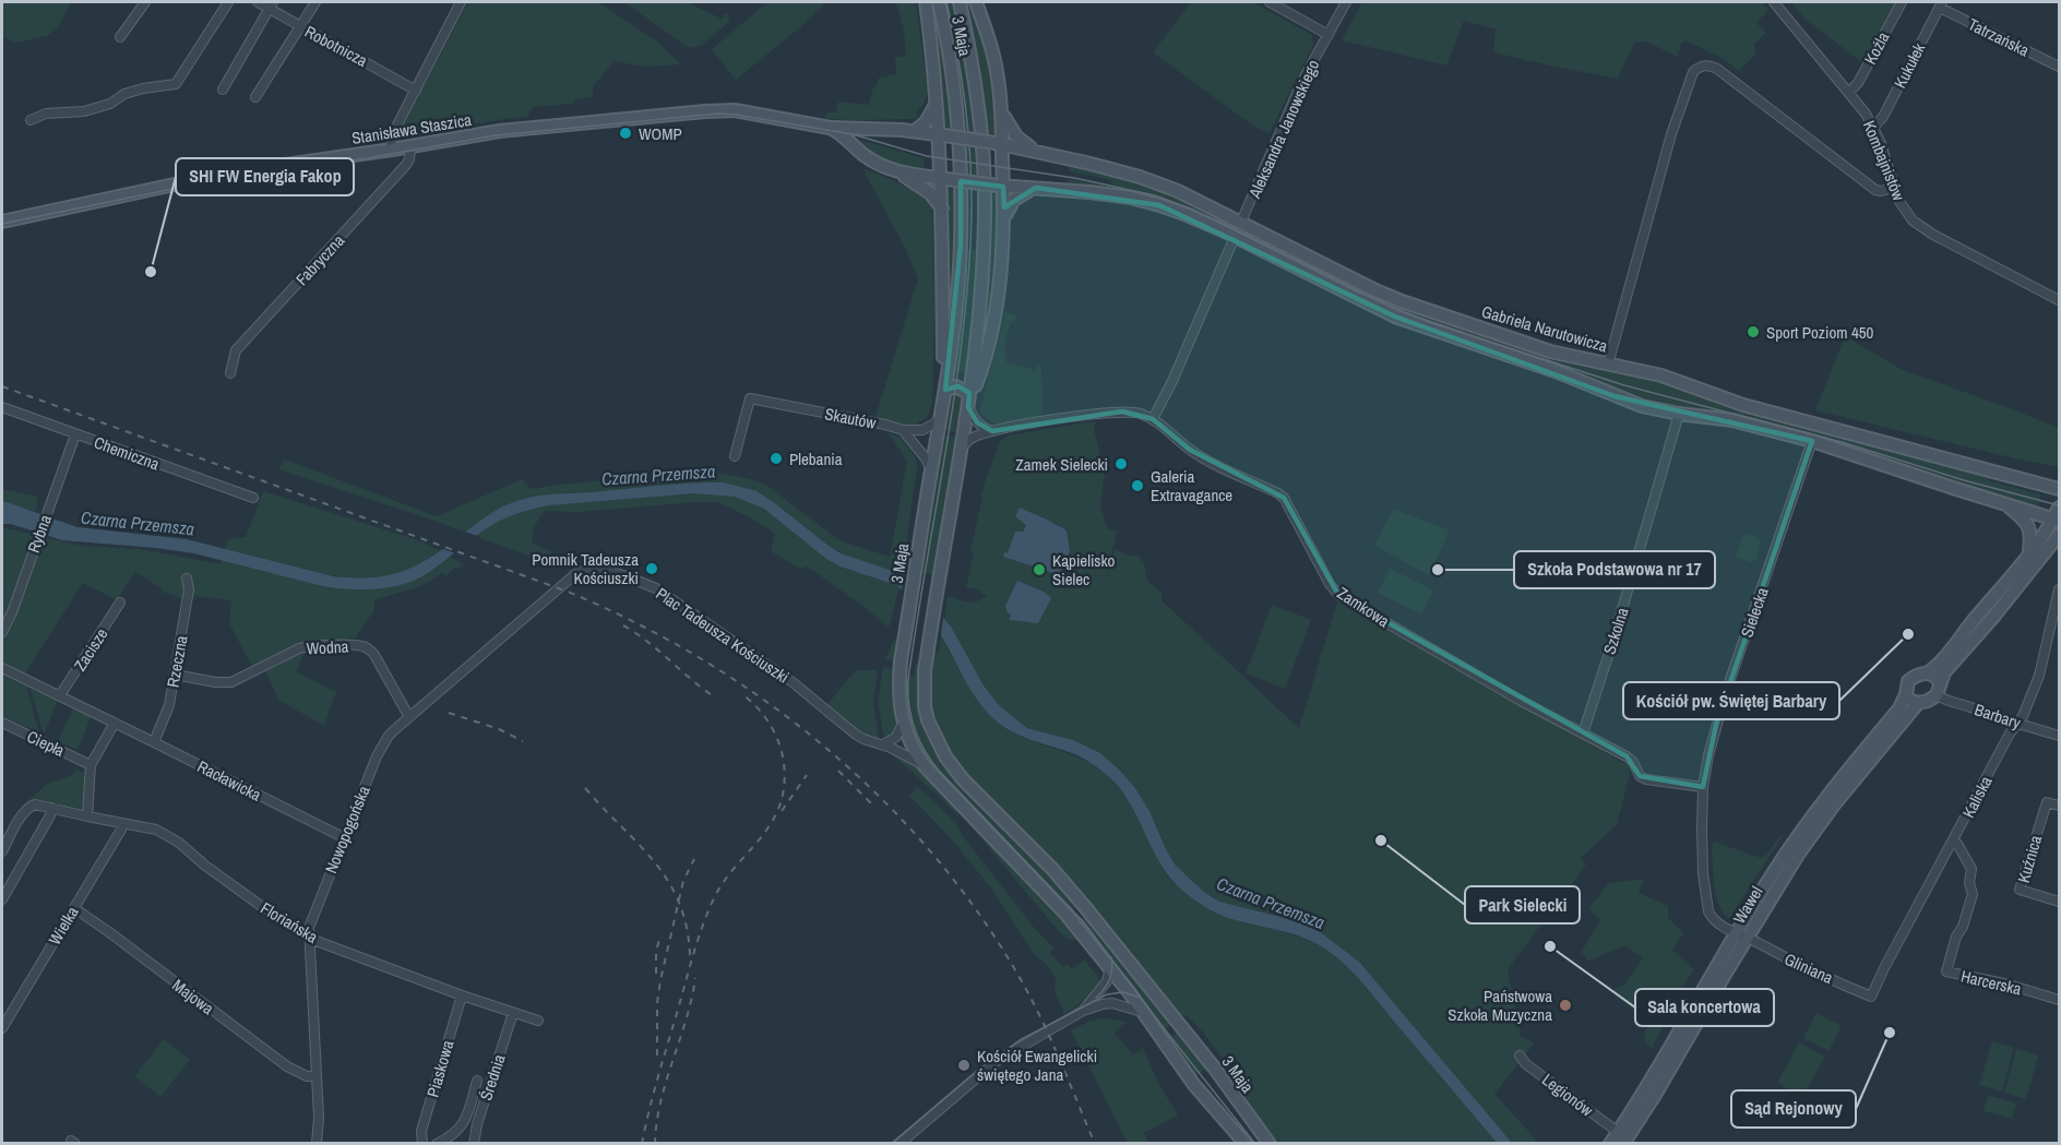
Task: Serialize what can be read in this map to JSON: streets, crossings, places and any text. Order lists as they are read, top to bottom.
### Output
{
  "streets": {
    "street": [
      "3 Maja",
      "Tatrzańska",
      "Robotnicza",
      "Koźla",
      "Kukułek",
      "Stanisława Staszica",
      "Aleksandra Janowskiego",
      "Kombajnistów",
      "Fabryczna",
      "Gabriela Narutowicza",
      "Skautów",
      "Chemiczna",
      "Rybna",
      "Zamkowa",
      "Sielecka",
      "Szkolna",
      "Plac Tadeusza Kościuszki",
      "Wodna",
      "Zacisze",
      "Rzeczna",
      "Barbary",
      "Ciepła",
      "Racławicka",
      "Kaliska",
      "Nowopogońska",
      "Kuźnica",
      "Wawel",
      "Floriańska",
      "Wielka",
      "Gliniana",
      "Harcerska",
      "Majowa",
      "Piaskowa",
      "Średnia",
      "Legionów"
    ]
  },
  "crossings": [
    ["3 Maja", "Zamkowa"],
    ["3 Maja", "Plac Tadeusza Kościuszki"],
    ["Tatrzańska", "Kukułek"],
    ["Koźla", "Kombajnistów"],
    ["Kukułek", "Kombajnistów"],
    ["Stanisława Staszica", "Fabryczna"],
    ["Stanisława Staszica", "Gabriela Narutowicza"],
    ["Aleksandra Janowskiego", "Gabriela Narutowicza"],
    ["Gabriela Narutowicza", "Sielecka"],
    ["Gabriela Narutowicza", "Szkolna"],
    ["Chemiczna", "Rybna"],
    ["Zamkowa", "Szkolna"],
    ["Sielecka", "Wawel"],
    ["Sielecka", "Gliniana"],
    ["Plac Tadeusza Kościuszki", "Nowopogońska"],
    ["Wodna", "Rzeczna"],
    ["Wodna", "Nowopogońska"],
    ["Zacisze", "Racławicka"],
    ["Rzeczna", "Racławicka"],
    ["Barbary", "Kaliska"],
    ["Barbary", "Wawel"],
    ["Racławicka", "Nowopogońska"],
    ["Kaliska", "Gliniana"],
    ["Kaliska", "Harcerska"],
    ["Nowopogońska", "Floriańska"],
    ["Nowopogońska", "Majowa"],
    ["Wawel", "Gliniana"],
    ["Wawel", "Legionów"],
    ["Floriańska", "Wielka"],
    ["Floriańska", "Piaskowa"],
    ["Floriańska", "Średnia"],
    ["Wielka", "Majowa"]
  ],
  "water": ["Czarna Przemsza"],
  "places": [
    "WOMP",
    "SHI FW Energia Fakop",
    "Sport Poziom 450",
    "Plebania",
    "Zamek Sielecki",
    "Galeria Extravagance",
    "Pomnik Tadeusza Kościuszki",
    "Kąpielisko Sielec",
    "Szkoła Podstawowa nr 17",
    "Kościół pw. Świętej Barbary",
    "Park Sielecki",
    "Sala koncertowa",
    "Państwowa Szkoła Muzyczna",
    "Sąd Rejonowy",
    "Kościół Ewangelicki świętego Jana"
  ]
}
